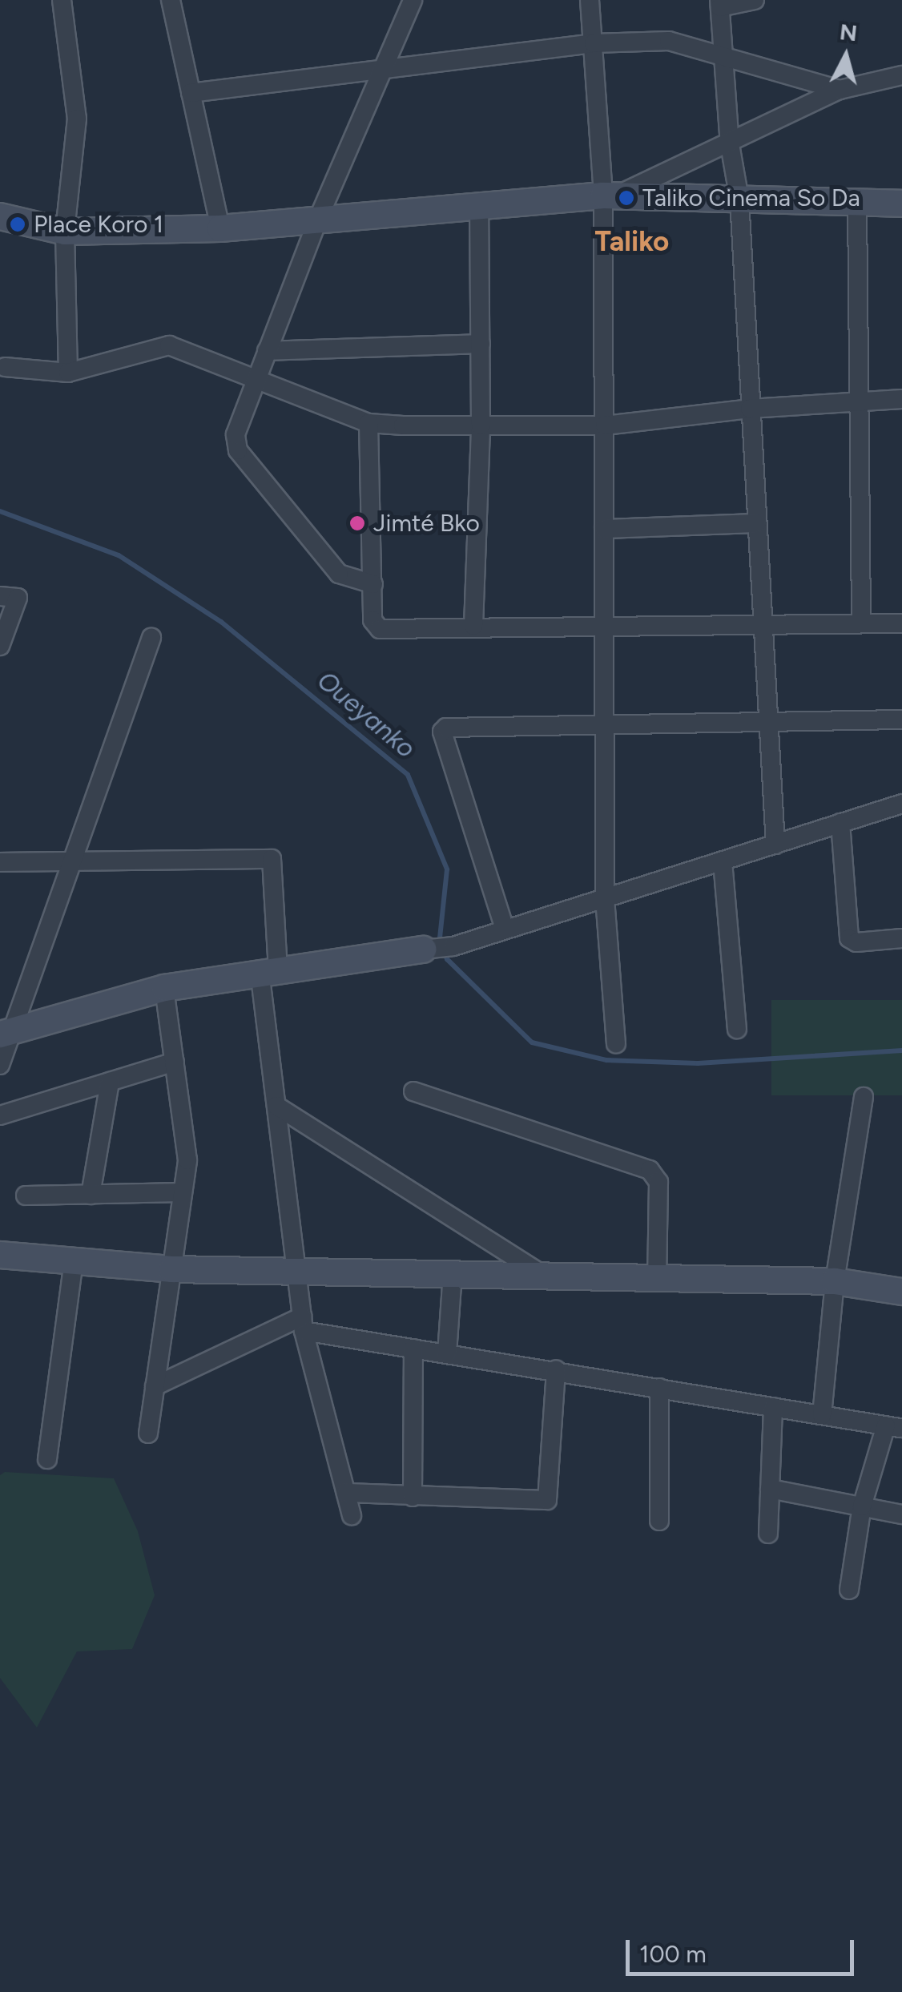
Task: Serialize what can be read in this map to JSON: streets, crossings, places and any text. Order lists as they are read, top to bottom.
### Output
{
  "districts": ["Taliko"],
  "water": ["Oueyanko"],
  "places": ["Taliko Cinema So Da", "Place Koro 1", "Jimté Bko"],
  "scale_bar": "100 m",
  "north": "top"
}
